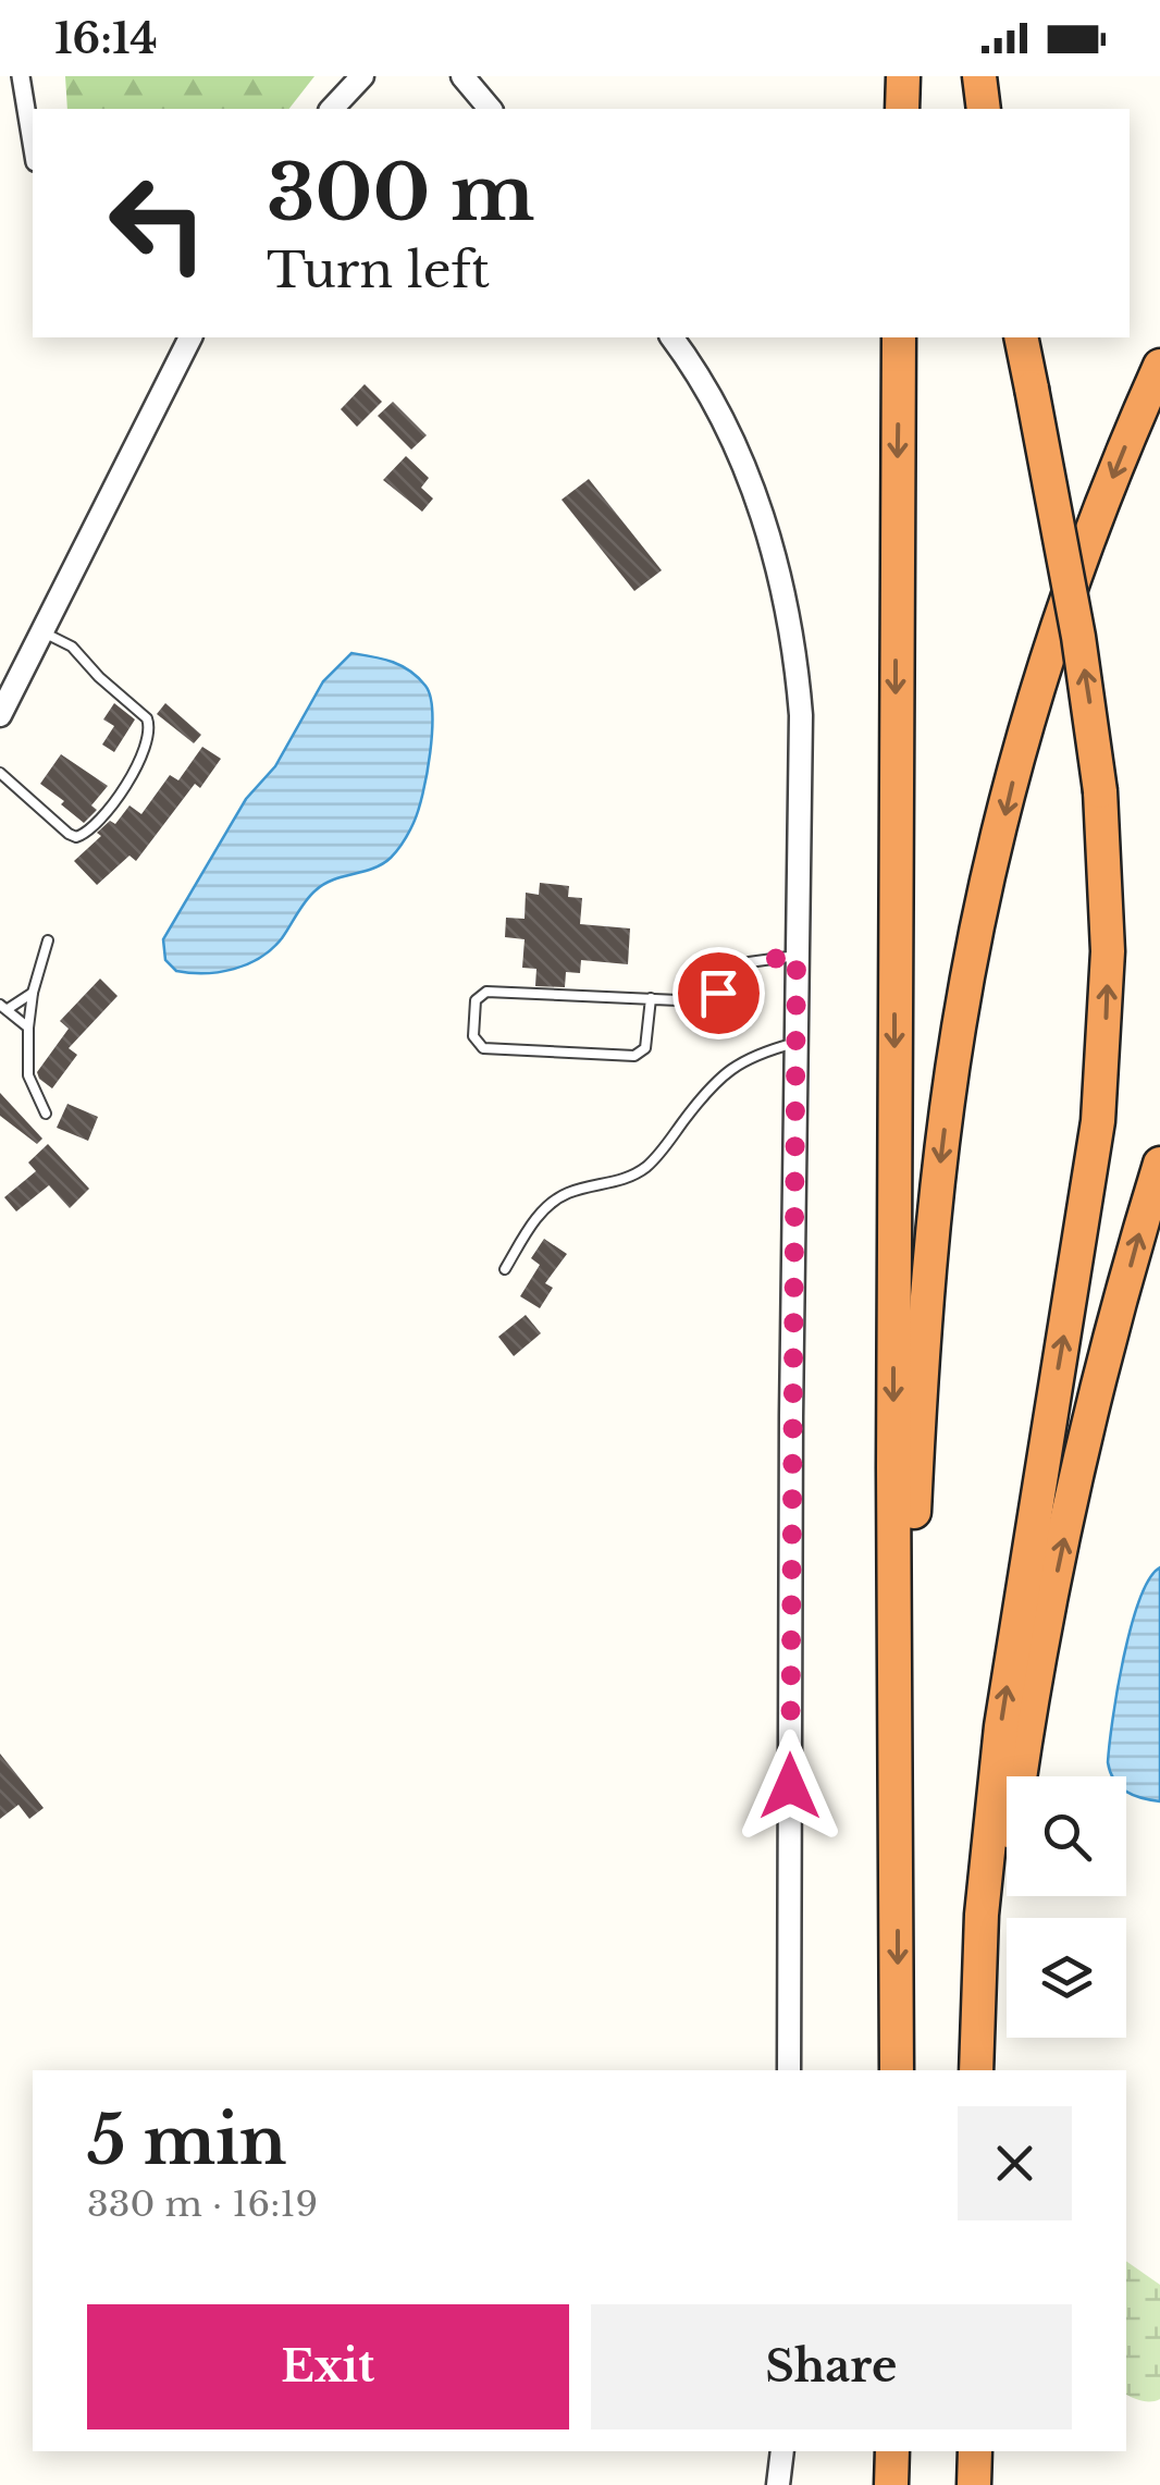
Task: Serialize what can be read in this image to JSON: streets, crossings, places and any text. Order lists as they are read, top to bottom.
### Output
{
  "page": {
    "status": "16:14",
    "turn": ["300 m", "Turn left"],
    "heading": ["5 min", "330 m · 16:19"],
    "buttons": ["Exit", "Share"]
  }
}
